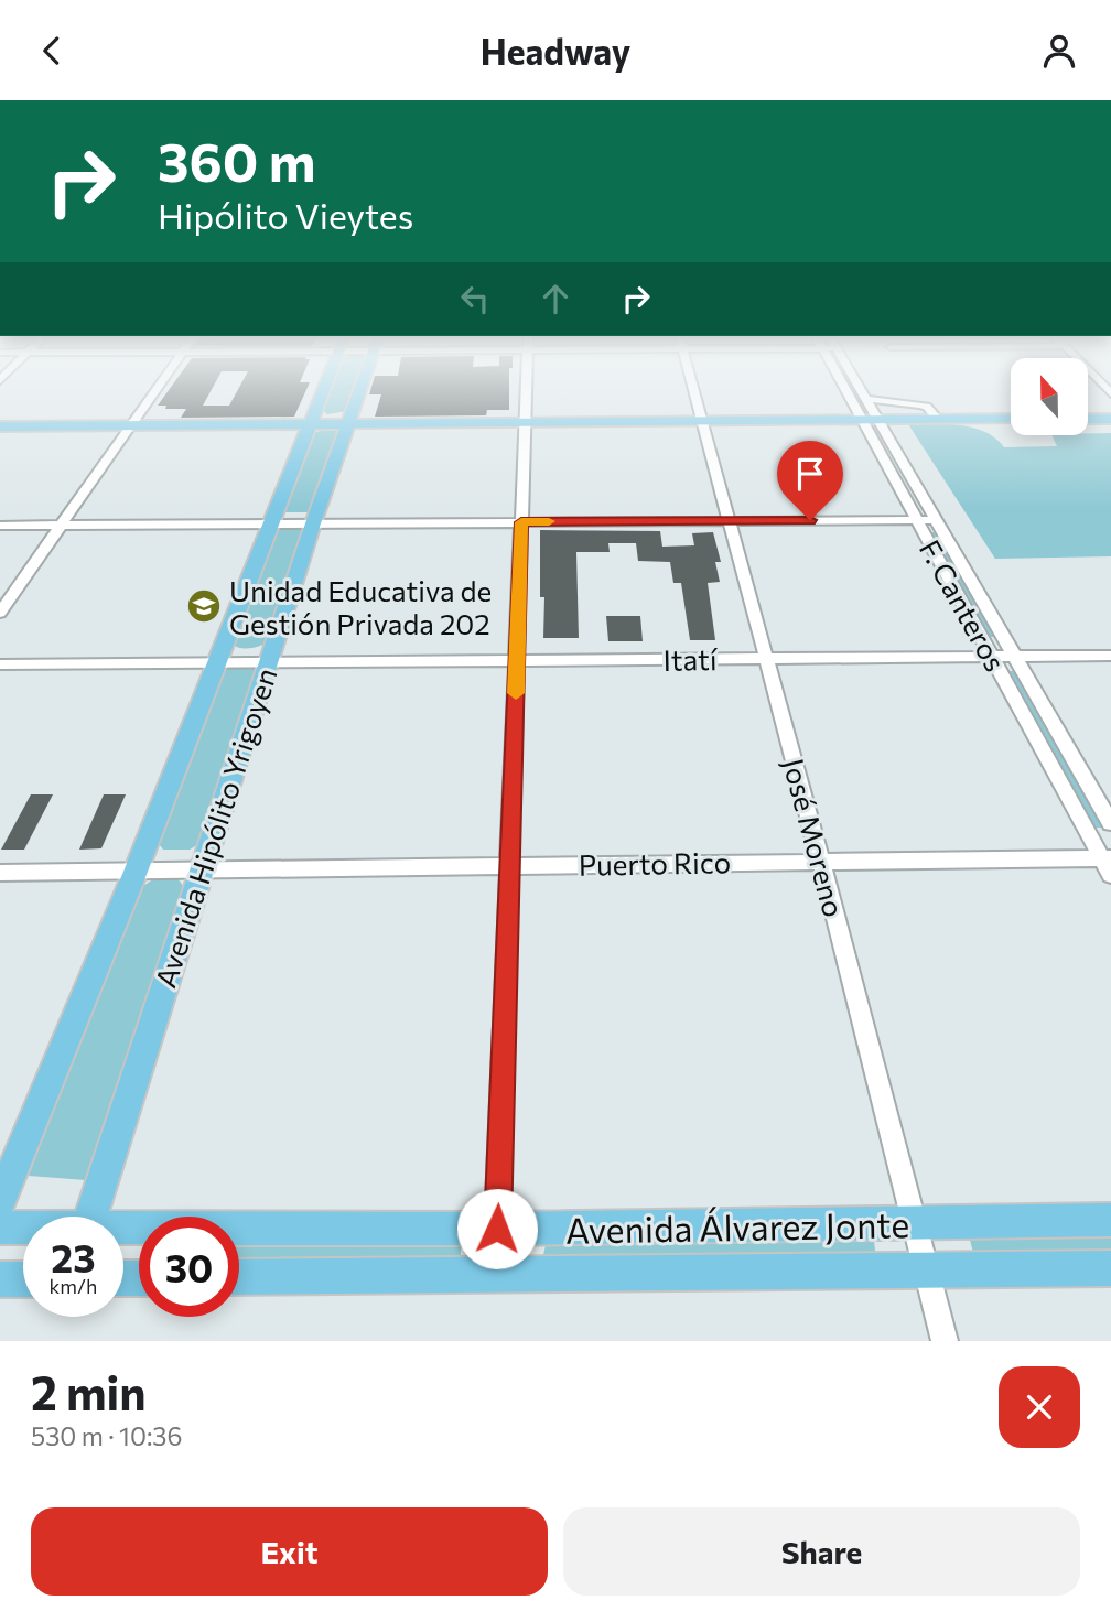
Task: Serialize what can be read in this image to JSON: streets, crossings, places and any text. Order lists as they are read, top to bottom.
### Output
{
  "streets": {
    "main road": ["Avenida Hipólito Yrigoyen", "Avenida Álvarez Jonte"],
    "street": [
      "F. Canteros",
      "Itatí",
      "José Moreno",
      "Puerto Rico"
    ]
  },
  "crossings": [
    ["F. Canteros", "Itatí"],
    ["F. Canteros", "Puerto Rico"],
    ["Itatí", "Avenida Hipólito Yrigoyen"],
    ["Itatí", "José Moreno"],
    ["Avenida Hipólito Yrigoyen", "Puerto Rico"],
    ["José Moreno", "Puerto Rico"],
    ["José Moreno", "Avenida Álvarez Jonte"]
  ],
  "places": {
    "school or university": ["Unidad Educativa de Gestión Privada 202"]
  },
  "north": "top",
  "page": {
    "header": "Headway",
    "turn": ["360 m", "Hipólito Vieytes"],
    "speed": "23 km/h",
    "limit": "30",
    "heading": ["2 min", "530 m · 10:36"],
    "buttons": ["Exit", "Share"]
  }
}
